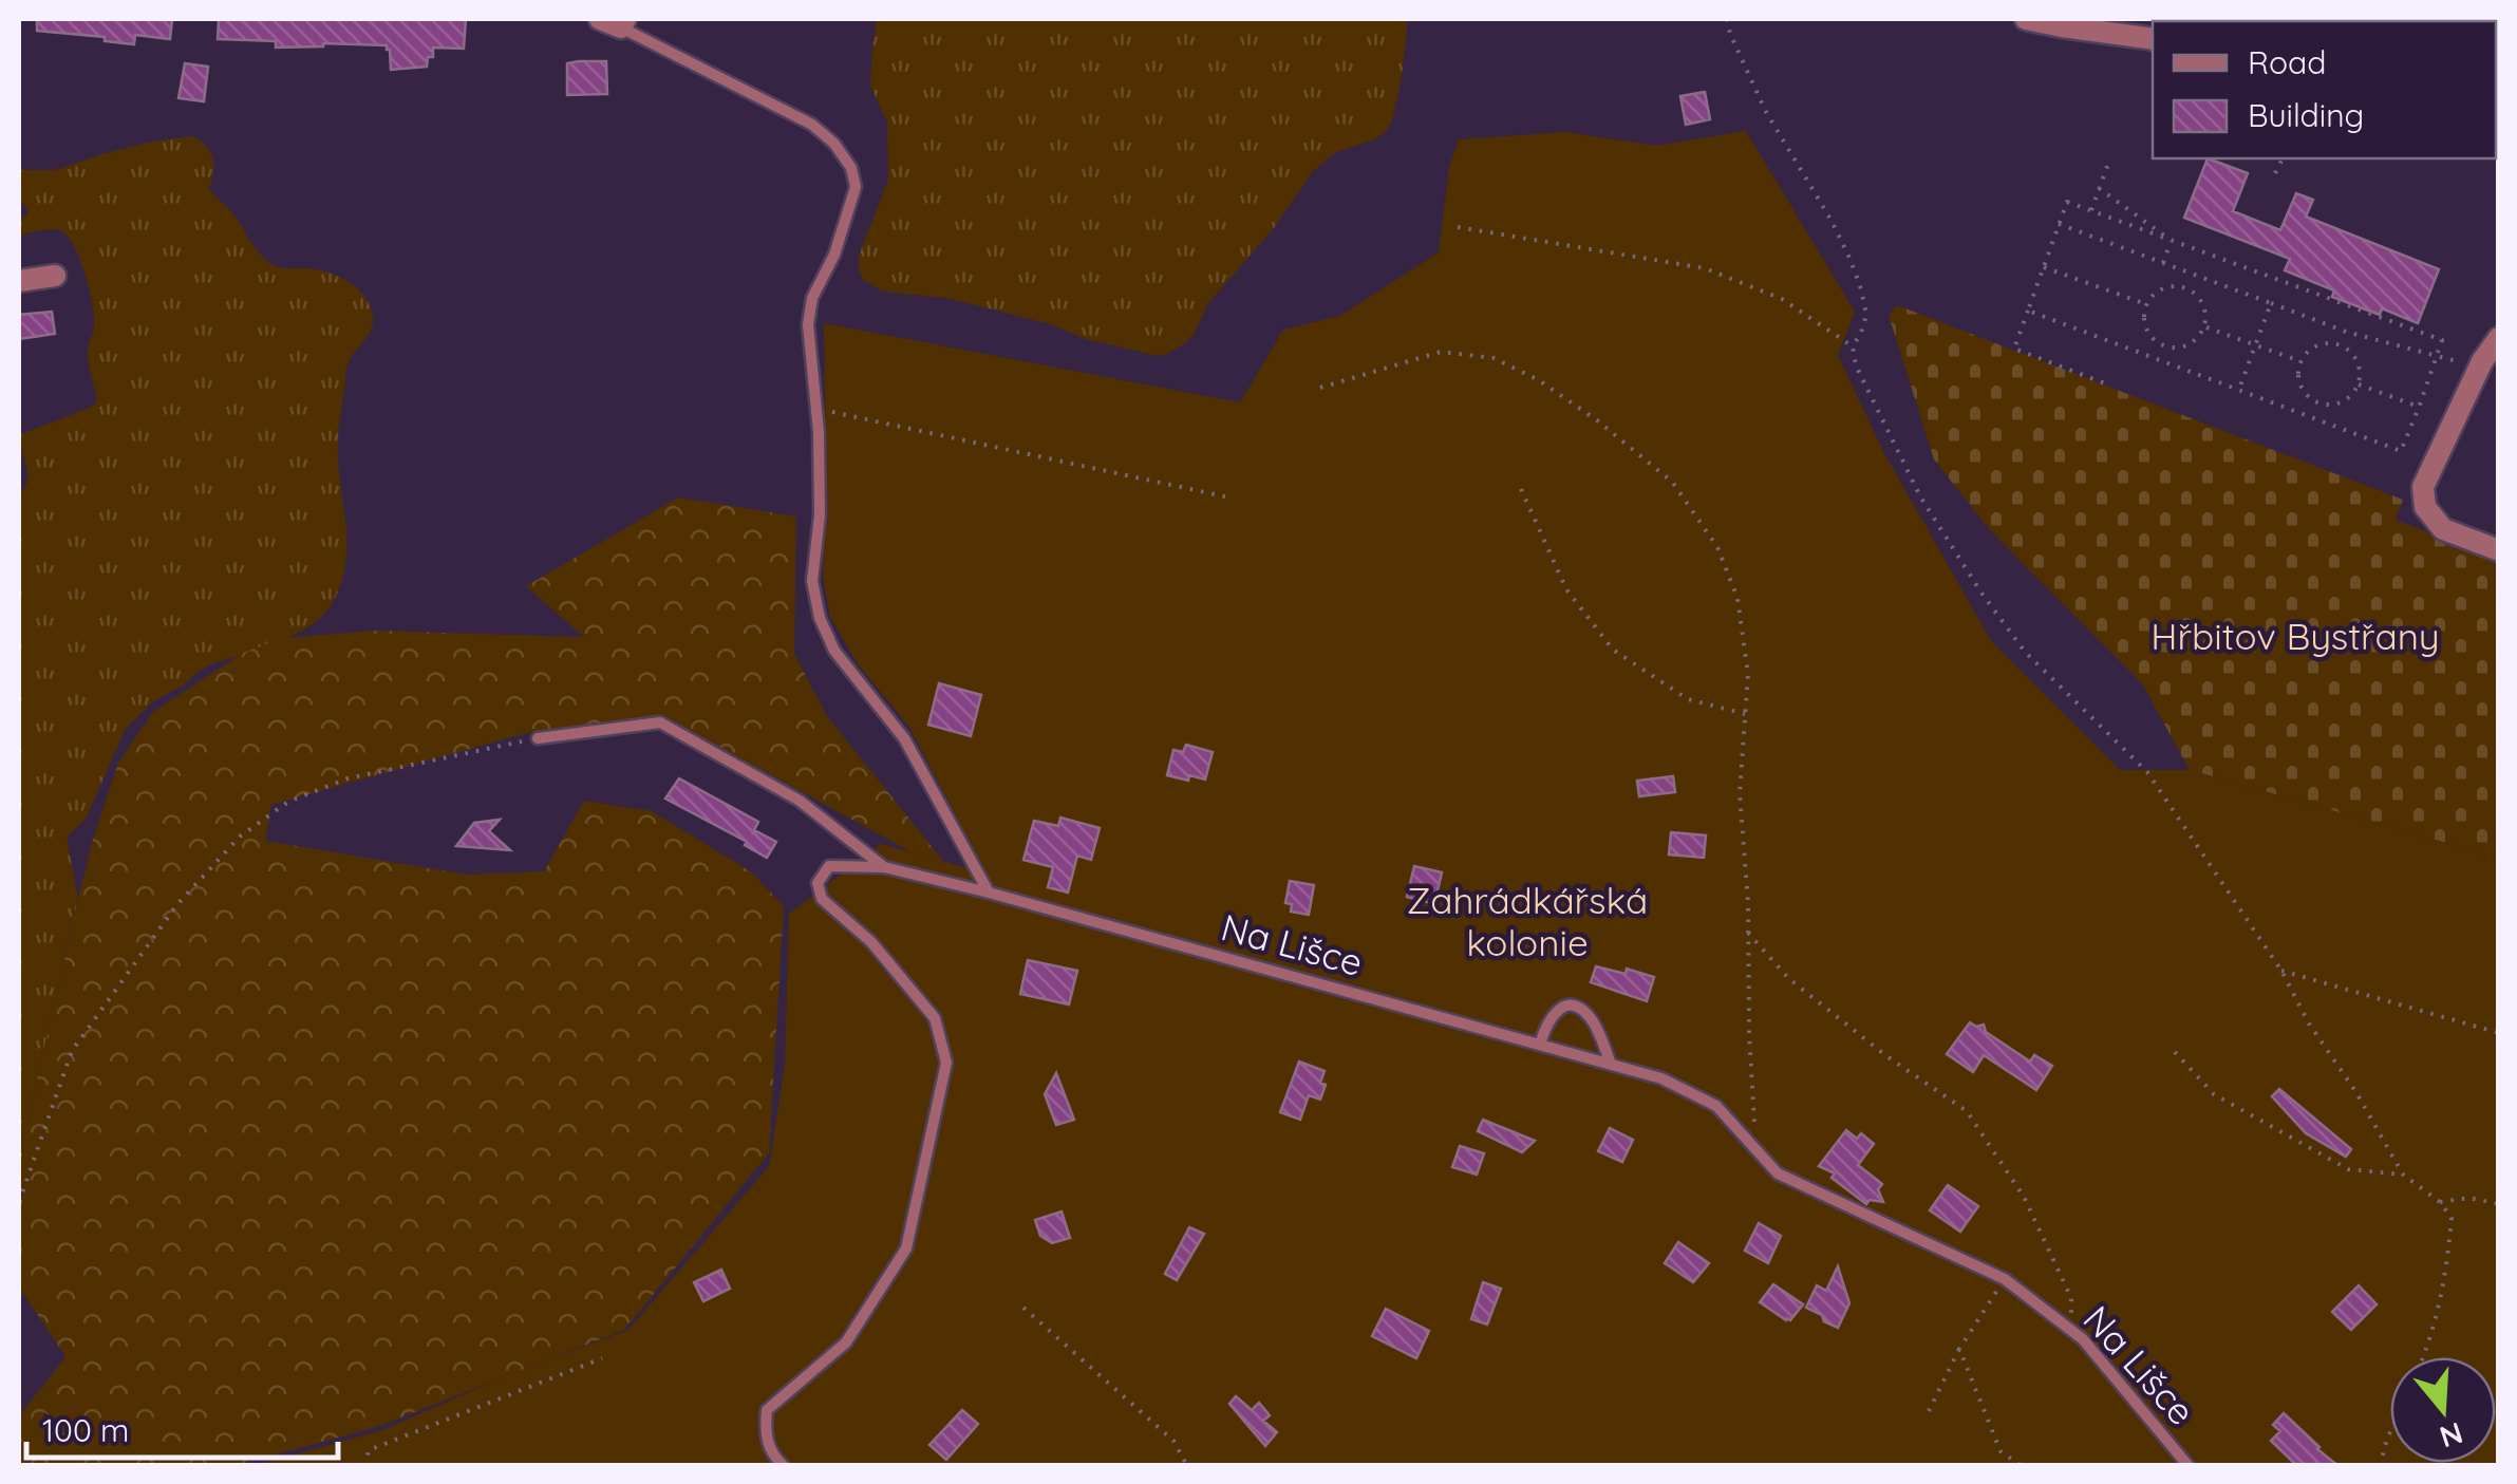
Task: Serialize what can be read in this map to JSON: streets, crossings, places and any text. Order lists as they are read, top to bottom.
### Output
{
  "streets": {
    "lane": ["Na Lišce"]
  },
  "parks": ["Hřbitov Bystřany", "Zahrádkářská kolonie"],
  "legend": ["Road", "Building"],
  "scale_bar": "100 m",
  "north": "bottom"
}
